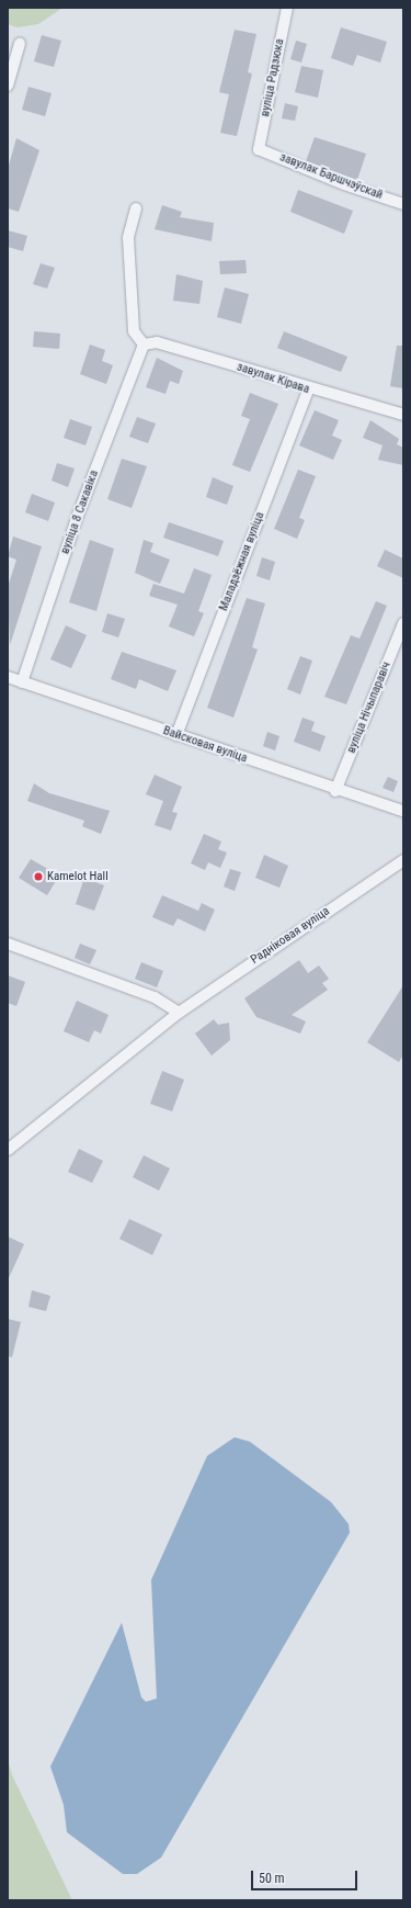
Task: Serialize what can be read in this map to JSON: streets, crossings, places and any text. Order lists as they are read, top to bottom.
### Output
{
  "streets": {
    "street": [
      "вуліца Радзюка",
      "завулак Баршчэўскай",
      "завулак Кірава",
      "вуліца 8 Сакавіка",
      "Маладзёжная вуліца",
      "вуліца Нічыпаравіч",
      "Вайсковая вуліца",
      "Радніковая вуліца"
    ]
  },
  "crossings": [
    ["вуліца Радзюка", "завулак Баршчэўскай"],
    ["завулак Кірава", "вуліца 8 Сакавіка"],
    ["завулак Кірава", "Маладзёжная вуліца"],
    ["вуліца 8 Сакавіка", "Вайсковая вуліца"],
    ["Маладзёжная вуліца", "Вайсковая вуліца"],
    ["вуліца Нічыпаравіч", "Вайсковая вуліца"]
  ],
  "places": ["Kamelot Hall"],
  "scale_bar": "50 m"
}
